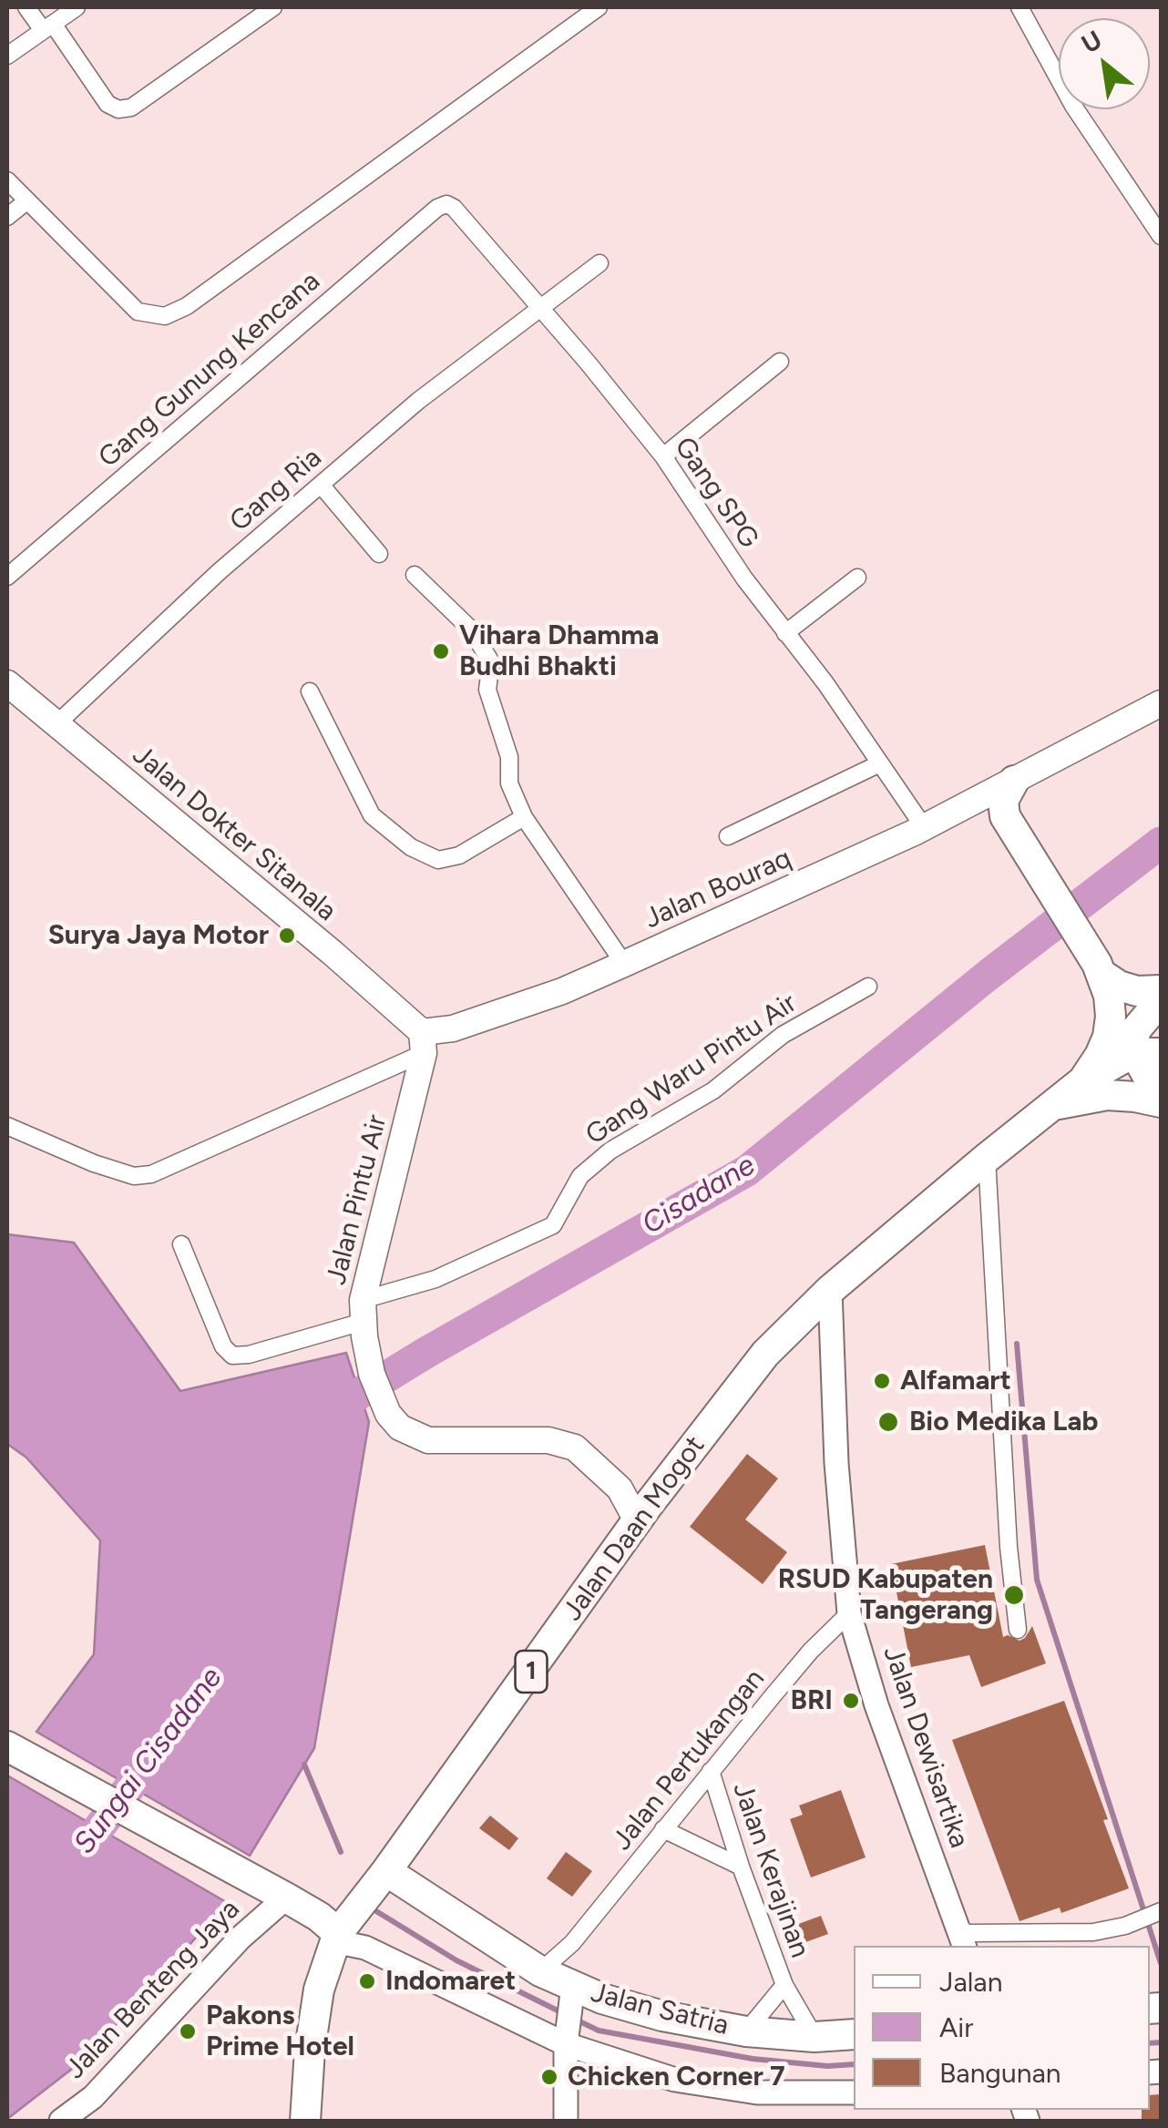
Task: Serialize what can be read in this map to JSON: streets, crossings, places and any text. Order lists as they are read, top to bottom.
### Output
{
  "streets": {
    "highway": ["Jalan Daan Mogot", "1", "Jalan Satria"],
    "main road": ["Jalan Dokter Sitanala", "Jalan Bouraq", "Jalan Pintu Air"],
    "street": [
      "Gang Gunung Kencana",
      "Gang Ria",
      "Gang SPG",
      "Gang Waru Pintu Air",
      "Jalan Dewisartika",
      "Jalan Pertukangan",
      "Jalan Kerajinan",
      "Jalan Benteng Jaya"
    ]
  },
  "crossings": [
    ["Gang Gunung Kencana", "Gang SPG"],
    ["Gang Ria", "Gang SPG"],
    ["Gang Ria", "Jalan Dokter Sitanala"],
    ["Gang SPG", "Jalan Bouraq"],
    ["Jalan Dokter Sitanala", "Jalan Bouraq"],
    ["Jalan Dokter Sitanala", "Jalan Pintu Air"],
    ["Jalan Bouraq", "Jalan Pintu Air"],
    ["Gang Waru Pintu Air", "Jalan Pintu Air"],
    ["Jalan Pintu Air", "Jalan Daan Mogot"],
    ["Jalan Daan Mogot", "Jalan Dewisartika"],
    ["Jalan Daan Mogot", "Jalan Satria"],
    ["Jalan Dewisartika", "Jalan Pertukangan"],
    ["Jalan Pertukangan", "Jalan Kerajinan"],
    ["Jalan Pertukangan", "Jalan Satria"],
    ["Jalan Kerajinan", "Jalan Satria"]
  ],
  "water": ["Cisadane", "Sungai Cisadane"],
  "places": [
    "Vihara Dhamma Budhi Bhakti",
    "Surya Jaya Motor",
    "Alfamart",
    "Bio Medika Lab",
    "RSUD Kabupaten Tangerang",
    "BRI",
    "Indomaret",
    "Pakons Prime Hotel",
    "Chicken Corner 7"
  ],
  "legend": ["Jalan", "Air", "Bangunan"],
  "north": "top left"
}
